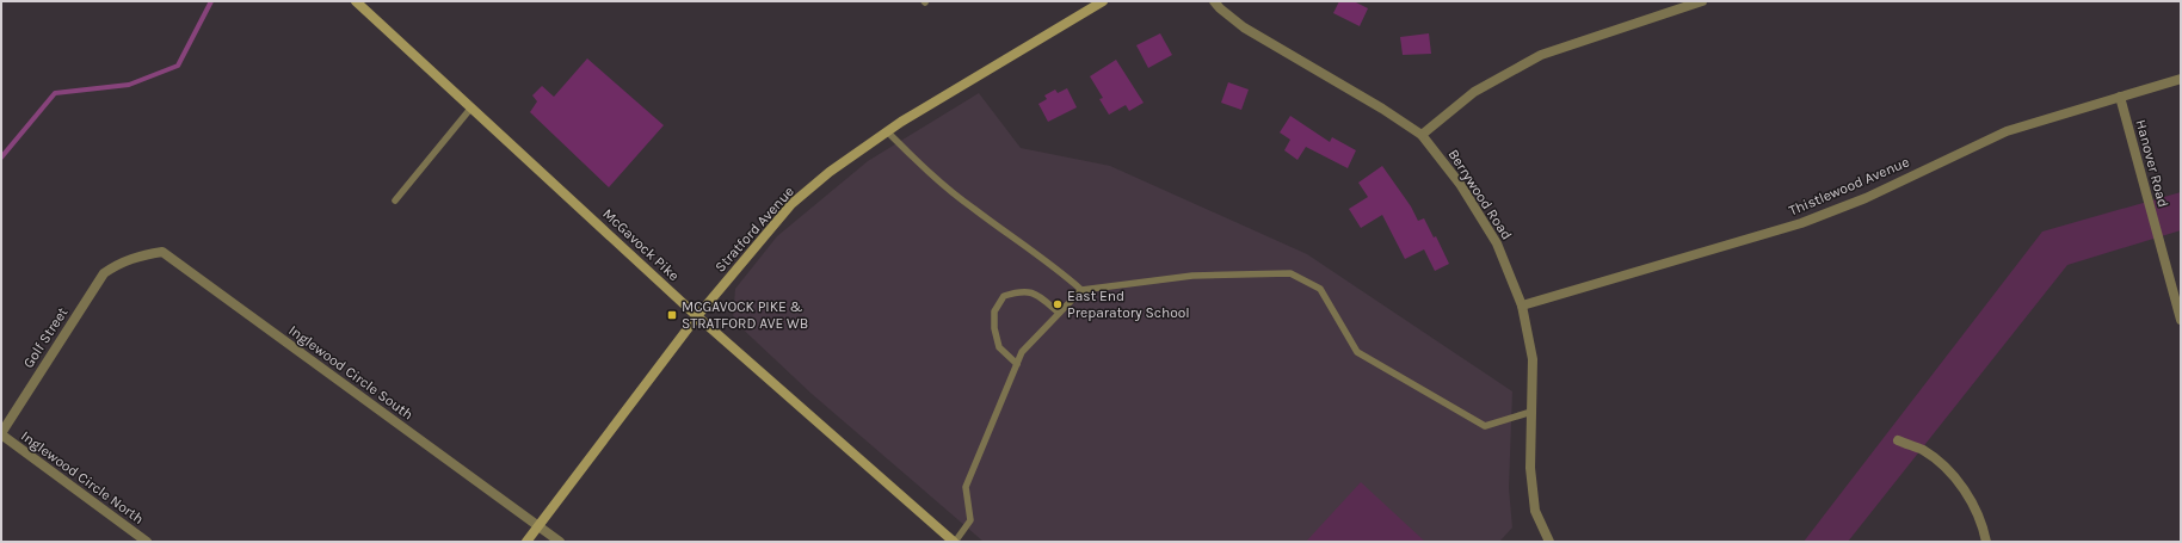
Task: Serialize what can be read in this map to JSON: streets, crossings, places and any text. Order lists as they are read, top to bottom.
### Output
{
  "streets": {
    "street": [
      "Hanover Road",
      "Thistlewood Avenue",
      "Berrywood Road",
      "Stratford Avenue",
      "McGavock Pike",
      "Golf Street",
      "Inglewood Circle South",
      "Inglewood Circle North"
    ]
  },
  "crossings": [
    ["Hanover Road", "Thistlewood Avenue"],
    ["Thistlewood Avenue", "Berrywood Road"],
    ["Stratford Avenue", "McGavock Pike"],
    ["Stratford Avenue", "Inglewood Circle South"],
    ["Golf Street", "Inglewood Circle South"],
    ["Golf Street", "Inglewood Circle North"]
  ],
  "places": {
    "other": ["East End Preparatory School"],
    "transit": ["MCGAVOCK PIKE & STRATFORD AVE WB"]
  }
}
